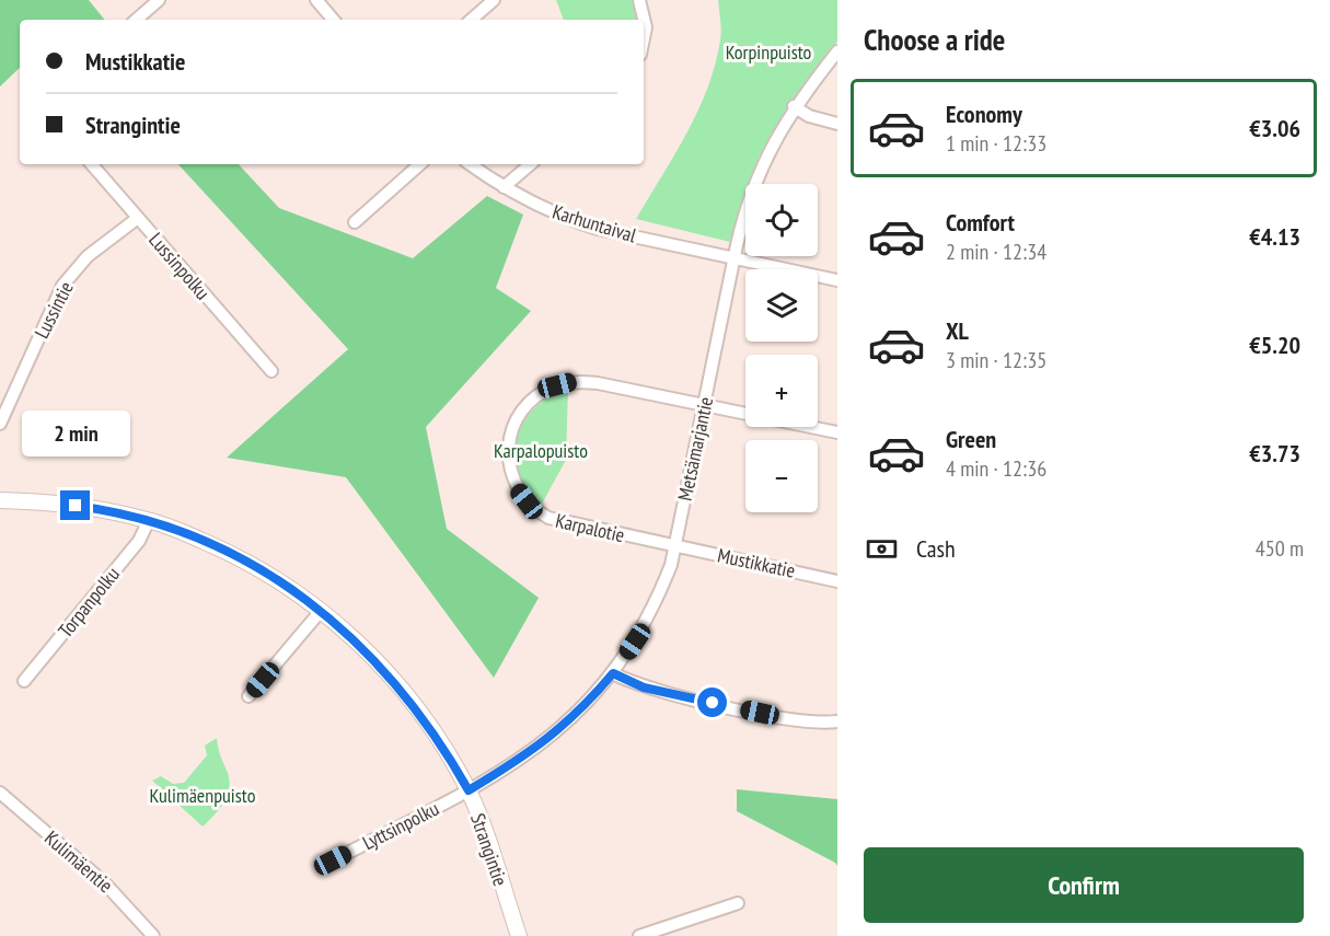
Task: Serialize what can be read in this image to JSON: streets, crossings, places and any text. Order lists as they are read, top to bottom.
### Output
{
  "streets": {
    "street": [
      "Karhuntaival",
      "Lussinpolku",
      "Lussintie",
      "Metsämarjantie",
      "Karpalotie",
      "Mustikkatie",
      "Torpanpolku",
      "Lyttsinpolku",
      "Strangintie",
      "Kulimäentie"
    ]
  },
  "crossings": [
    ["Karhuntaival", "Metsämarjantie"],
    ["Lussinpolku", "Lussintie"],
    ["Metsämarjantie", "Karpalotie"],
    ["Metsämarjantie", "Mustikkatie"],
    ["Metsämarjantie", "Lyttsinpolku"],
    ["Metsämarjantie", "Strangintie"],
    ["Karpalotie", "Mustikkatie"],
    ["Torpanpolku", "Strangintie"],
    ["Lyttsinpolku", "Strangintie"]
  ],
  "parks": ["Korpinpuisto", "Karpalopuisto", "Kulimäenpuisto"],
  "page": {
    "heading": "Choose a ride",
    "banner": ["Mustikkatie", "Strangintie"],
    "list": [
      {
        "name": "Economy",
        "note": "1 min · 12:33",
        "value": "€3.06"
      },
      {
        "name": "Comfort",
        "note": "2 min · 12:34",
        "value": "€4.13"
      },
      {
        "name": "XL",
        "note": "3 min · 12:35",
        "value": "€5.20"
      },
      {
        "name": "Green",
        "note": "4 min · 12:36",
        "value": "€3.73"
      }
    ],
    "map_buttons": ["+", "−"],
    "bubble": "2 min",
    "pay": ["Cash", "450 m"],
    "buttons": "Confirm"
  }
}
